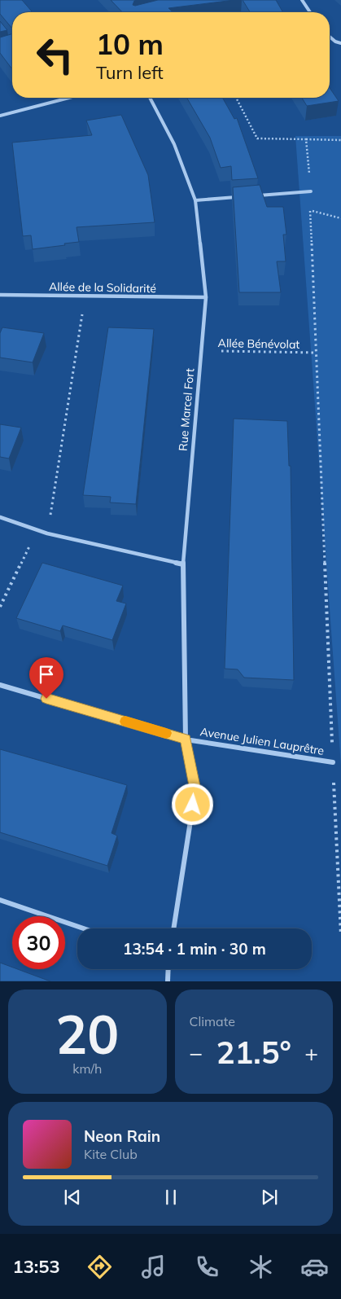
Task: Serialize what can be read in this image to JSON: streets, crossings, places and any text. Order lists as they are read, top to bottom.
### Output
{
  "streets": {
    "street": ["Allée de la Solidarité", "Rue Marcel Fort", "Avenue Julien Lauprêtre"],
    "path": ["Allée Bénévolat"]
  },
  "crossings": [
    ["Allée de la Solidarité", "Rue Marcel Fort"],
    ["Allée Bénévolat", "Rue Marcel Fort"],
    ["Rue Marcel Fort", "Avenue Julien Lauprêtre"]
  ],
  "page": {
    "turn": ["10 m", "Turn left"],
    "limit": "30",
    "trip": "13:54 · 1 min · 30 m",
    "tile": [
      ["20", "km/h"],
      "Climate"
    ],
    "heat": ["−", "21.5°", "+"],
    "song": ["Neon Rain", "Kite Club"],
    "tabs": "13:53"
  }
}
